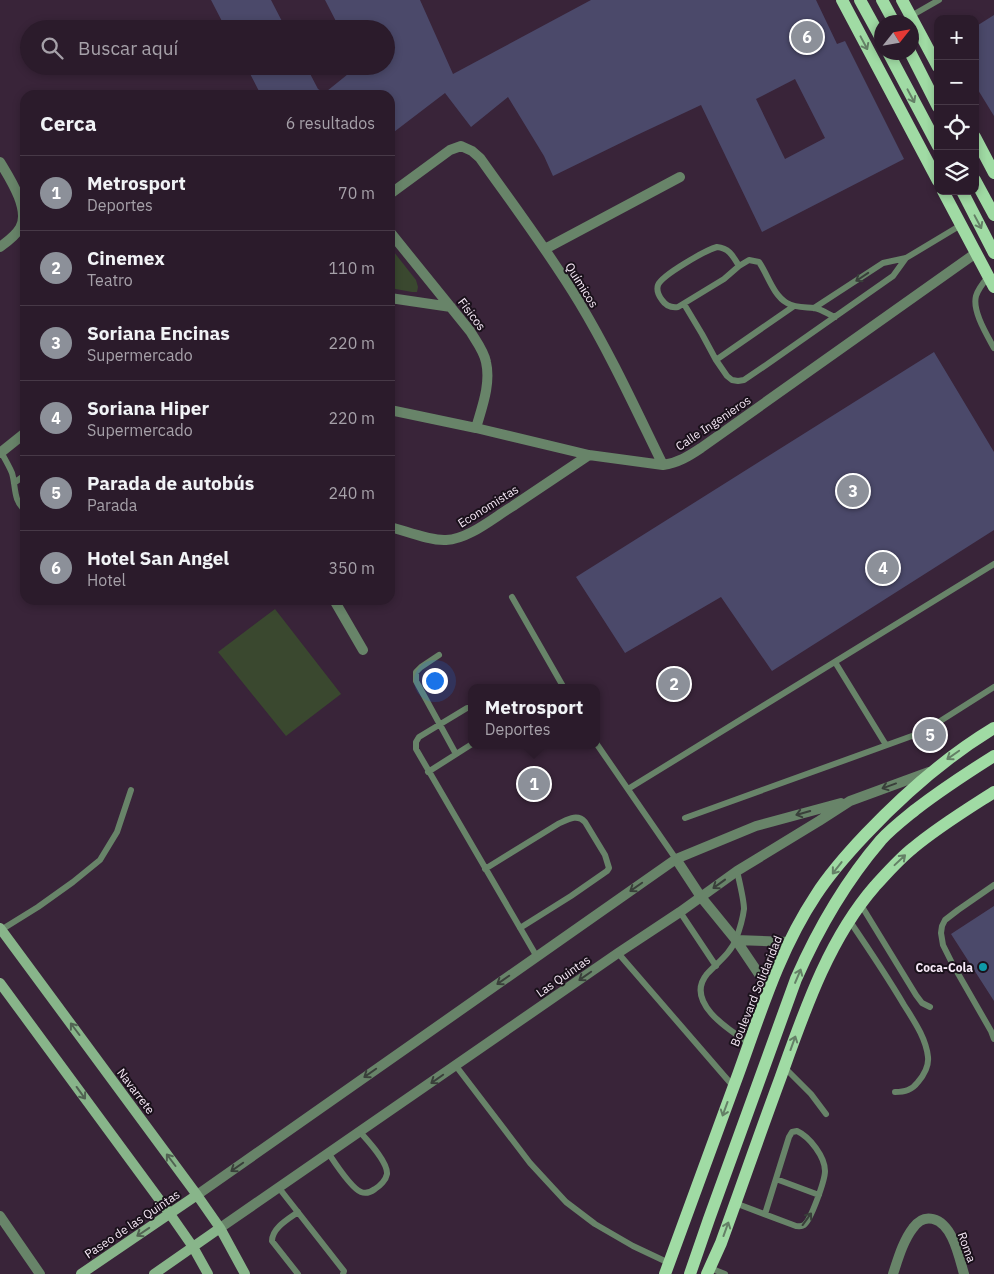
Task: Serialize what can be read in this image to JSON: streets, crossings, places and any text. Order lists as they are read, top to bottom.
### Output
{
  "streets": {
    "main road": ["Boulevard Solidaridad", "Navarrete", "Paseo de las Quintas"],
    "street": [
      "Químicos",
      "Físicos",
      "Calle Ingenieros",
      "Economistas",
      "Las Quintas",
      "Roma"
    ]
  },
  "crossings": [
    ["Químicos", "Calle Ingenieros"],
    ["Físicos", "Calle Ingenieros"],
    ["Calle Ingenieros", "Economistas"],
    ["Las Quintas", "Boulevard Solidaridad"],
    ["Las Quintas", "Navarrete"],
    ["Navarrete", "Paseo de las Quintas"]
  ],
  "places": ["Coca-Cola"],
  "north": "top right",
  "page": {
    "map_buttons": ["+", "−"],
    "pins": [
      "6",
      "3",
      "4",
      "2",
      "5",
      "1"
    ],
    "search": "Buscar aquí",
    "heading": ["Cerca", "6 resultados"],
    "list": [
      {
        "mark": "1",
        "name": "Metrosport",
        "note": "Deportes",
        "value": "70 m"
      },
      {
        "mark": "2",
        "name": "Cinemex",
        "note": "Teatro",
        "value": "110 m"
      },
      {
        "mark": "3",
        "name": "Soriana Encinas",
        "note": "Supermercado",
        "value": "220 m"
      },
      {
        "mark": "4",
        "name": "Soriana Hiper",
        "note": "Supermercado",
        "value": "220 m"
      },
      {
        "mark": "5",
        "name": "Parada de autobús",
        "note": "Parada",
        "value": "240 m"
      },
      {
        "mark": "6",
        "name": "Hotel San Angel",
        "note": "Hotel",
        "value": "350 m"
      }
    ],
    "popup": ["Metrosport", "Deportes"]
  }
}
